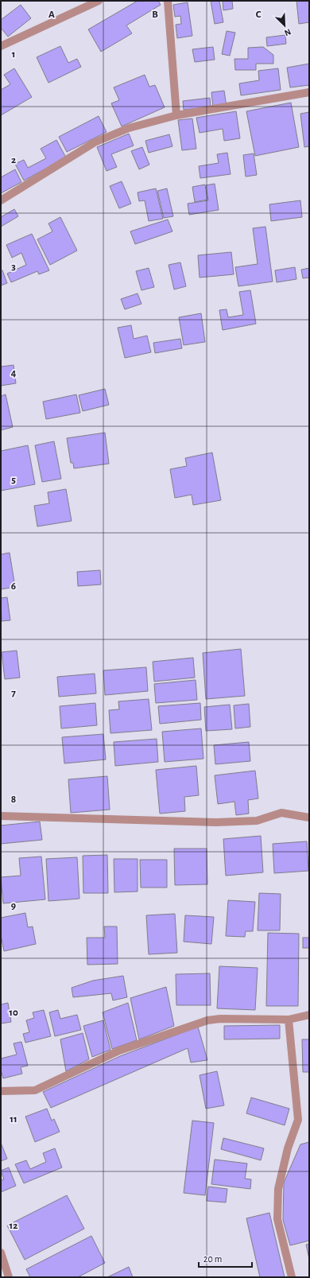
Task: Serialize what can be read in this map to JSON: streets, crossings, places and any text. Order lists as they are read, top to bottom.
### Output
{
  "scale_bar": "20 m",
  "north": "bottom right",
  "grid": {
    "columns": ["A", "B", "C"],
    "rows": [
      "1",
      "2",
      "3",
      "4",
      "5",
      "6",
      "7",
      "8",
      "9",
      "10",
      "11",
      "12"
    ]
  }
}
